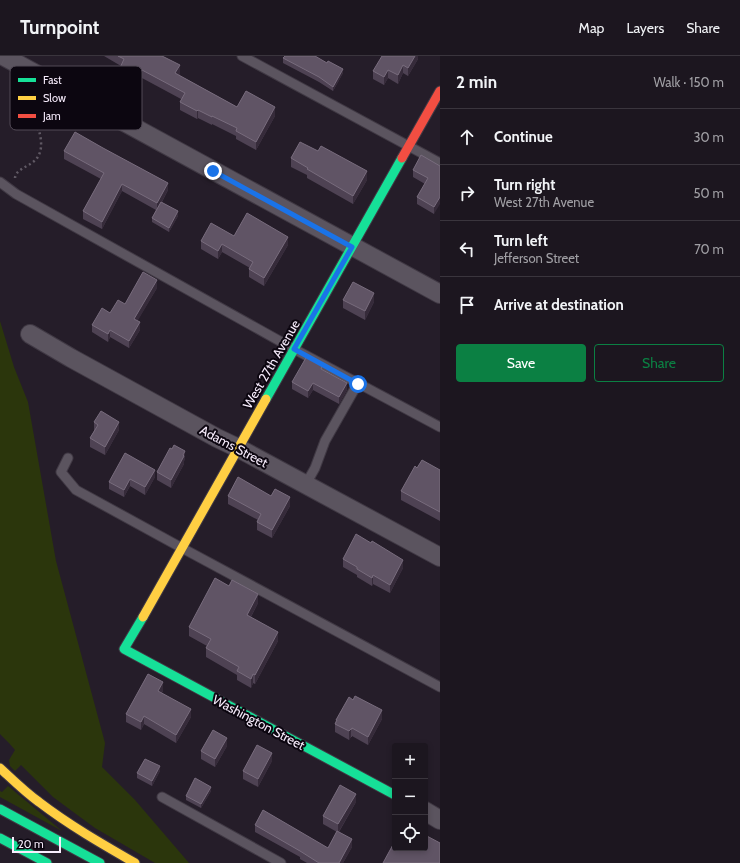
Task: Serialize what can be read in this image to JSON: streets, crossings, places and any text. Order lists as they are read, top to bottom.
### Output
{
  "streets": {
    "main road": ["West 27th Avenue", "Washington Street"],
    "street": ["Adams Street"]
  },
  "crossings": [
    ["West 27th Avenue", "Adams Street"],
    ["West 27th Avenue", "Washington Street"]
  ],
  "legend": ["Fast", "Slow", "Jam"],
  "scale_bar": "20 m",
  "page": {
    "header": "Turnpoint",
    "nav": ["Map", "Layers", "Share"],
    "heading": ["2 min", "Walk · 150 m"],
    "list": [
      ["Continue", "30 m"],
      ["Turn right", "West 27th Avenue", "50 m"],
      ["Turn left", "Jefferson Street", "70 m"],
      "Arrive at destination"
    ],
    "buttons": ["Save", "Share"],
    "map_buttons": ["+", "−"],
    "scale": "20 m"
  }
}
